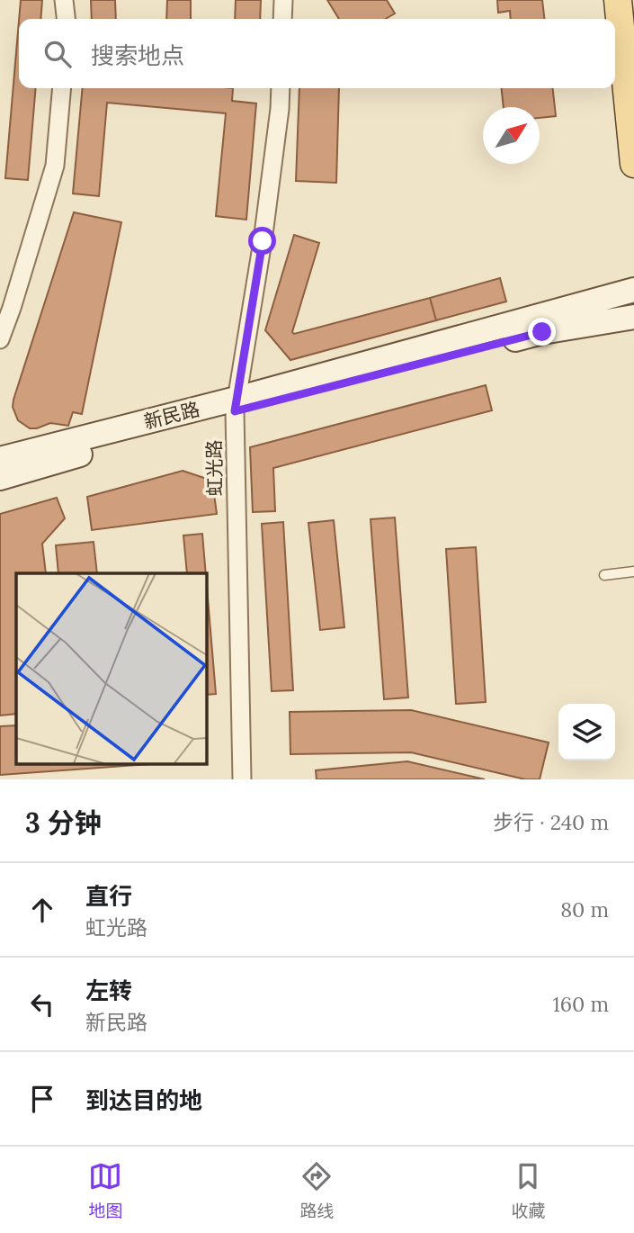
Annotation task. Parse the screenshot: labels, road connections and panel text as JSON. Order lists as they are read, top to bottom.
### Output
{
  "streets": {
    "street": ["新民路", "虹光路"]
  },
  "crossings": [
    ["新民路", "虹光路"]
  ],
  "north": "top right",
  "page": {
    "search": "搜索地点",
    "heading": ["3 分钟", "步行 · 240 m"],
    "list": [
      ["直行", "虹光路", "80 m"],
      ["左转", "新民路", "160 m"],
      "到达目的地"
    ],
    "nav": ["地图", "路线", "收藏"]
  }
}
